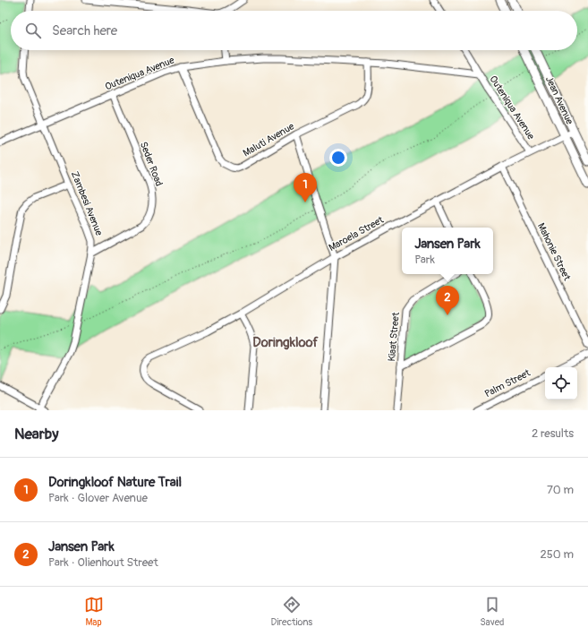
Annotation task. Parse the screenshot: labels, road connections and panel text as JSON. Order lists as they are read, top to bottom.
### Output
{
  "streets": {
    "main road": ["Jean Avenue"],
    "street": [
      "Outeniqua Avenue",
      "Maluti Avenue",
      "Seder Road",
      "Zambesi Avenue",
      "Maroela Street",
      "Mahonie Street",
      "Kiaat Street",
      "Palm Street"
    ]
  },
  "crossings": [
    ["Outeniqua Avenue", "Maluti Avenue"],
    ["Outeniqua Avenue", "Seder Road"],
    ["Outeniqua Avenue", "Zambesi Avenue"],
    ["Outeniqua Avenue", "Maroela Street"],
    ["Jean Avenue", "Maroela Street"],
    ["Seder Road", "Zambesi Avenue"],
    ["Maroela Street", "Mahonie Street"]
  ],
  "districts": ["Doringkloof"],
  "page": {
    "search": "Search here",
    "pins": ["1", "2"],
    "popup": ["Jansen Park", "Park"],
    "heading": ["Nearby", "2 results"],
    "list": [
      {
        "mark": "1",
        "name": "Doringkloof Nature Trail",
        "note": "Park · Glover Avenue",
        "value": "70 m"
      },
      {
        "mark": "2",
        "name": "Jansen Park",
        "note": "Park · Olienhout Street",
        "value": "250 m"
      }
    ],
    "nav": ["Map", "Directions", "Saved"]
  }
}
